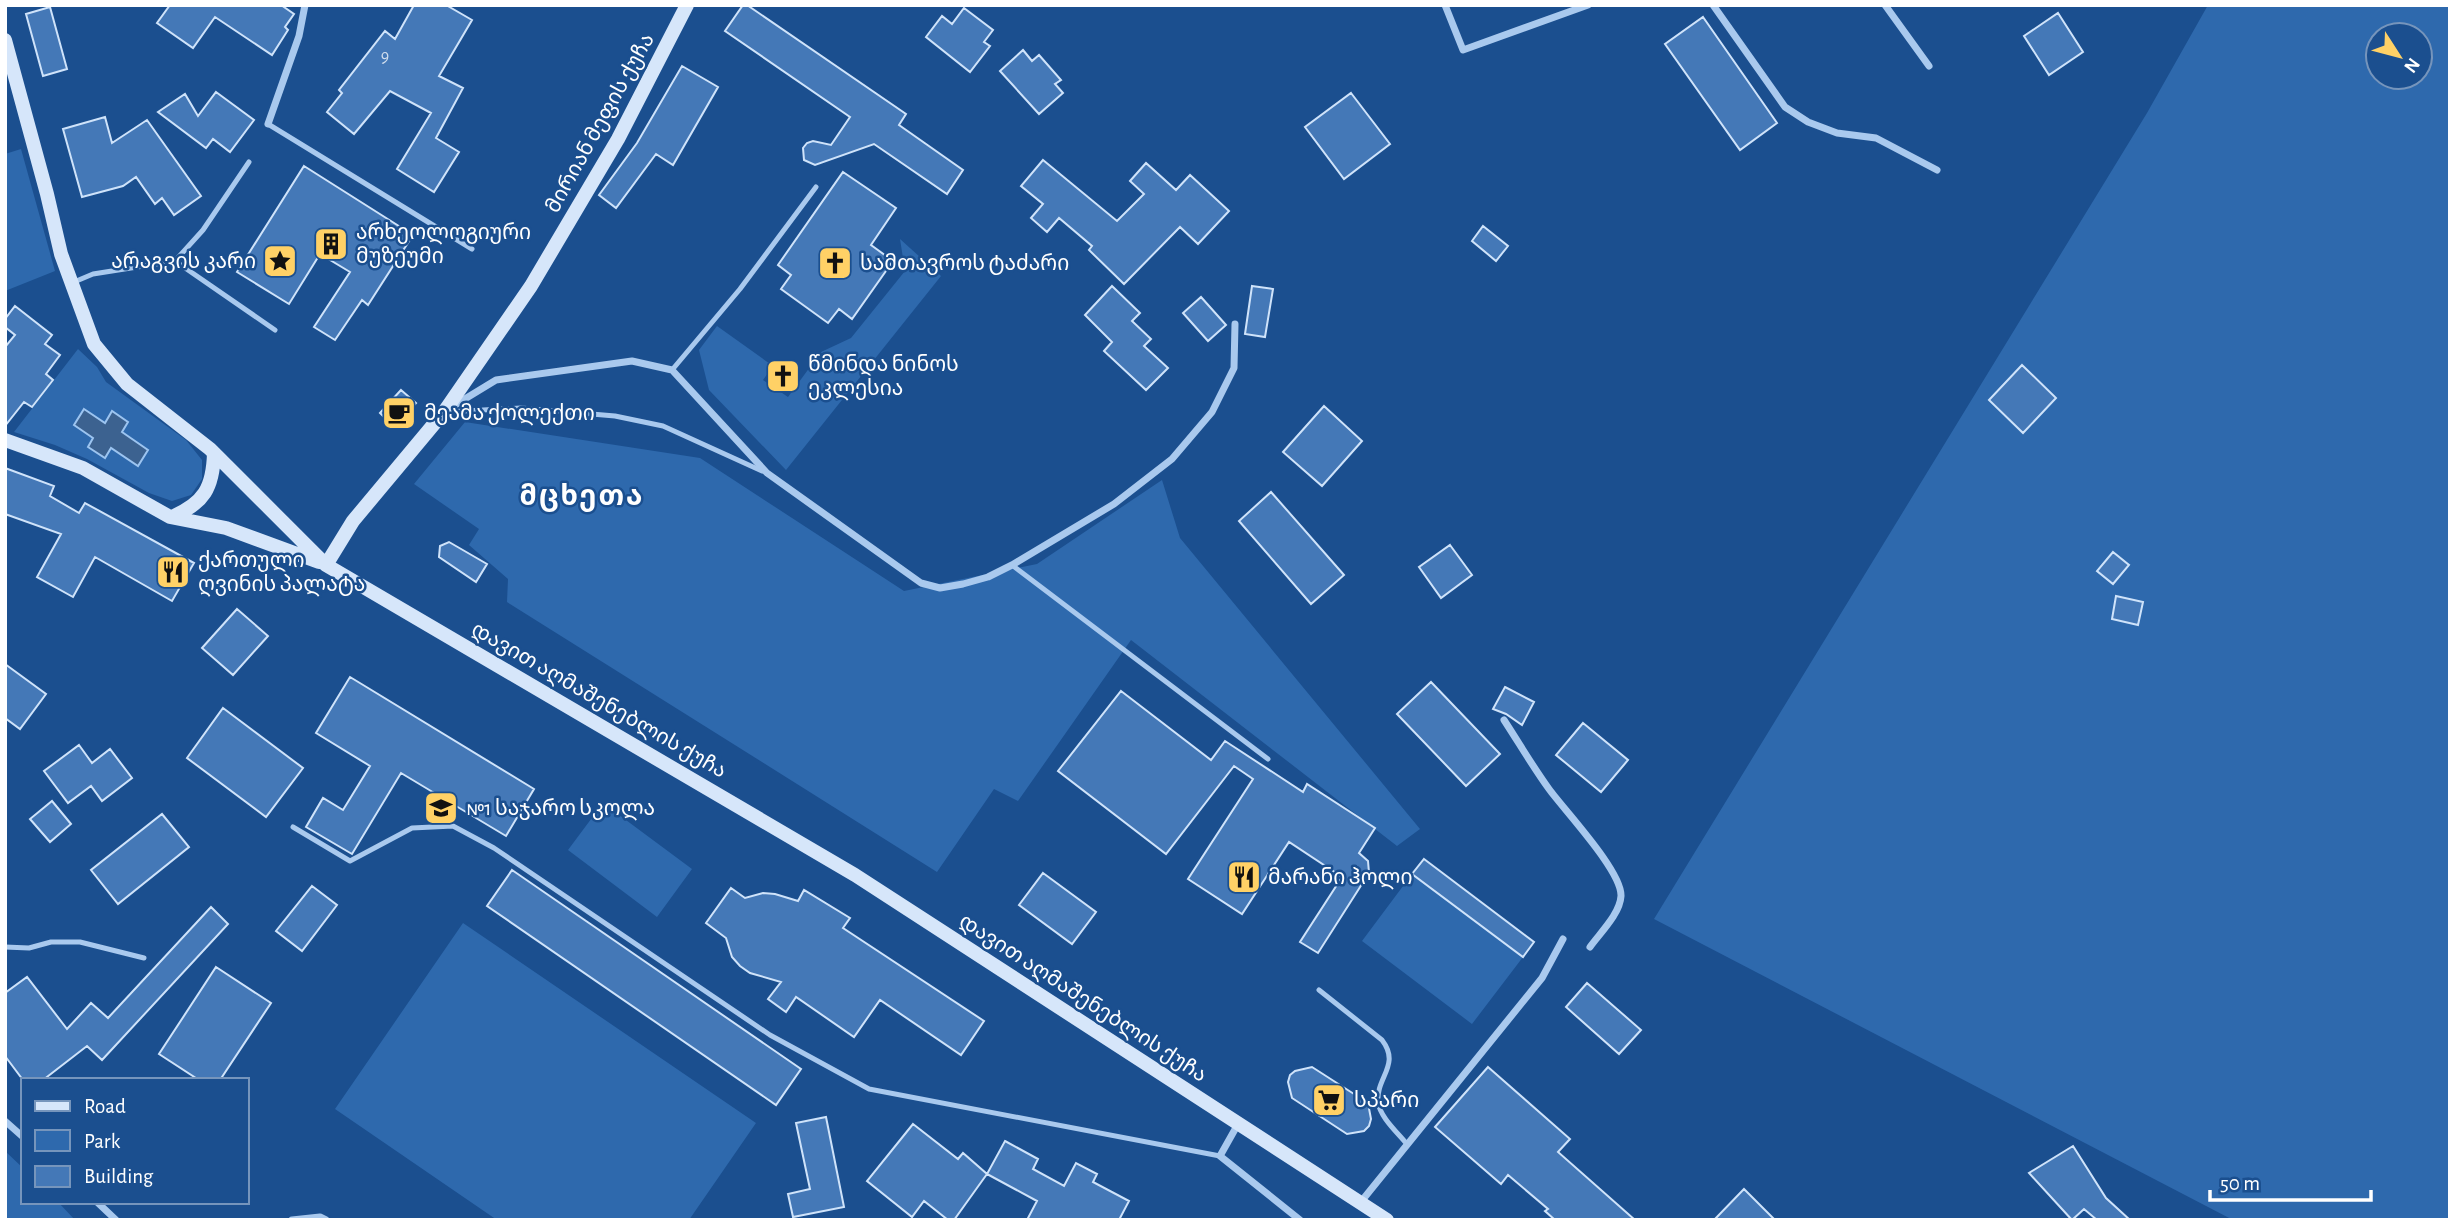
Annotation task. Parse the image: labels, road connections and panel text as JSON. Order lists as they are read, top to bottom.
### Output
{
  "streets": {
    "main road": ["მირიან მეფის ქუჩა", "დავით აღმაშენებლის ქუჩა"]
  },
  "crossings": [
    ["მირიან მეფის ქუჩა", "დავით აღმაშენებლის ქუჩა"]
  ],
  "districts": ["მცხეთა"],
  "places": {
    "building": ["არხეოლოგიური მუზეუმი"],
    "place": ["არაგვის კარი"],
    "church": ["სამთავროს ტაძარი", "წმინდა ნინოს ეკლესია"],
    "cafe": ["მეამა ქოლექთი"],
    "restaurant": ["ქართული ღვინის პალატა", "მარანი ჰოლი"],
    "school or university": ["№1 საჯარო სკოლა"],
    "supermarket": ["სპარი"]
  },
  "house_numbers": ["9"],
  "legend": ["Road", "Park", "Building"],
  "scale_bar": "50 m",
  "north": "bottom right"
}
